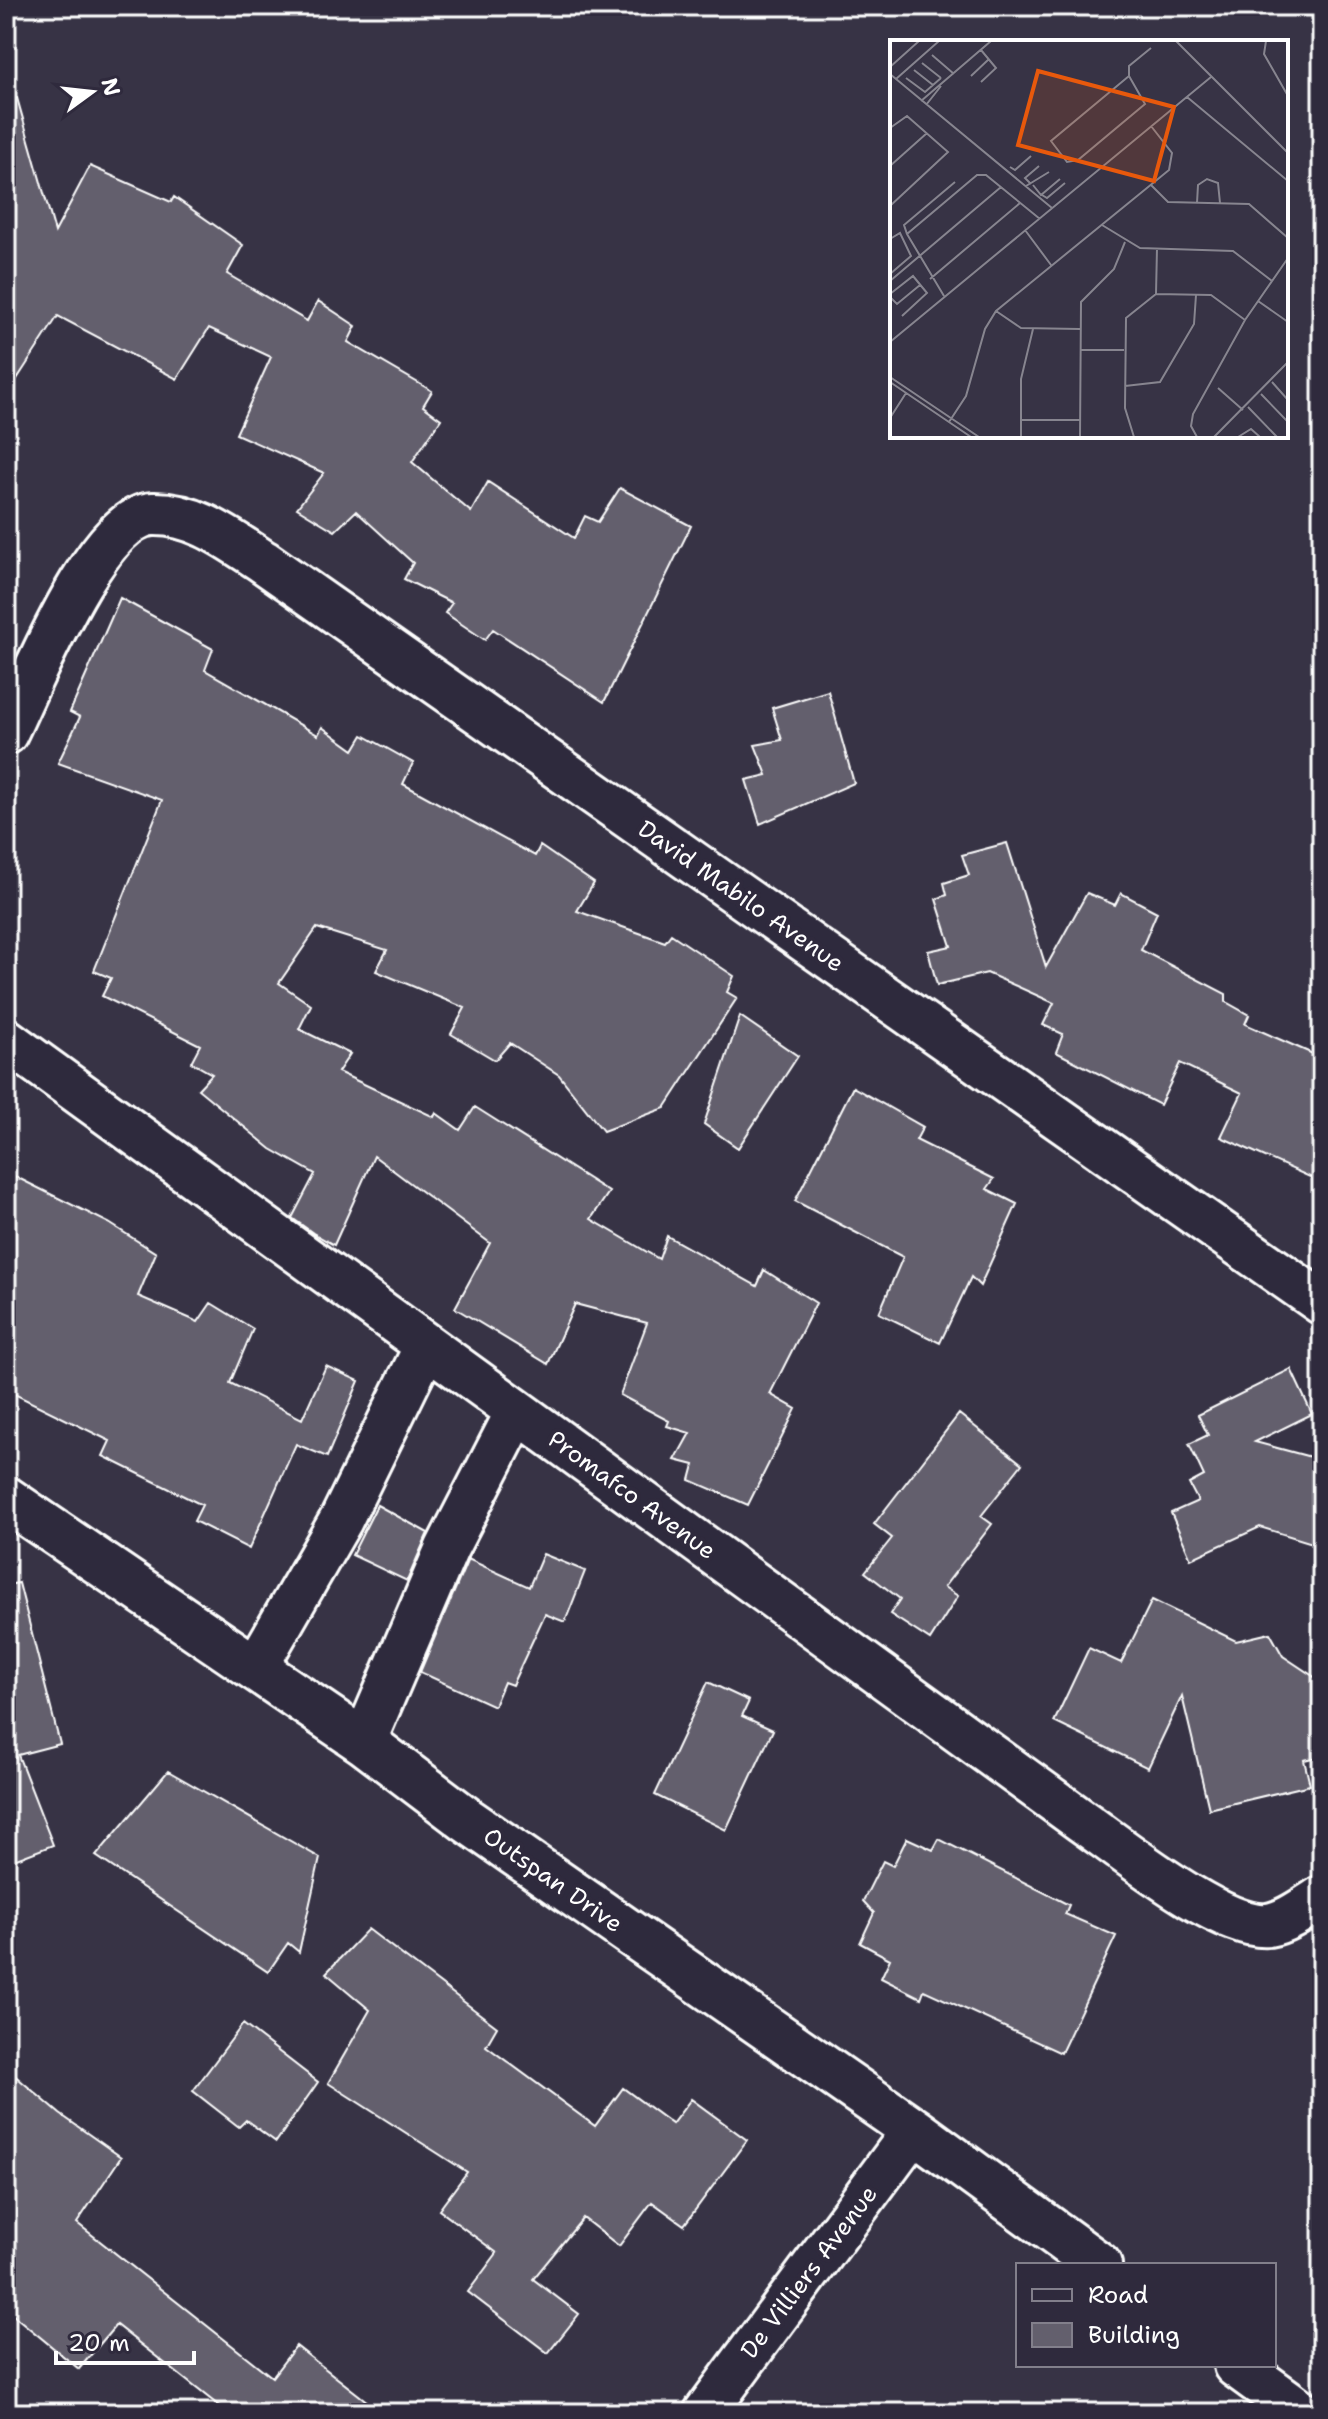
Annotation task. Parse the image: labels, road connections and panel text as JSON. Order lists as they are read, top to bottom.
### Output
{
  "streets": {
    "street": [
      "David Mabilo Avenue",
      "Promafco Avenue",
      "Outspan Drive",
      "De Villiers Avenue"
    ]
  },
  "crossings": [
    ["Outspan Drive", "De Villiers Avenue"]
  ],
  "legend": ["Road", "Building"],
  "scale_bar": "20 m",
  "north": "right"
}
